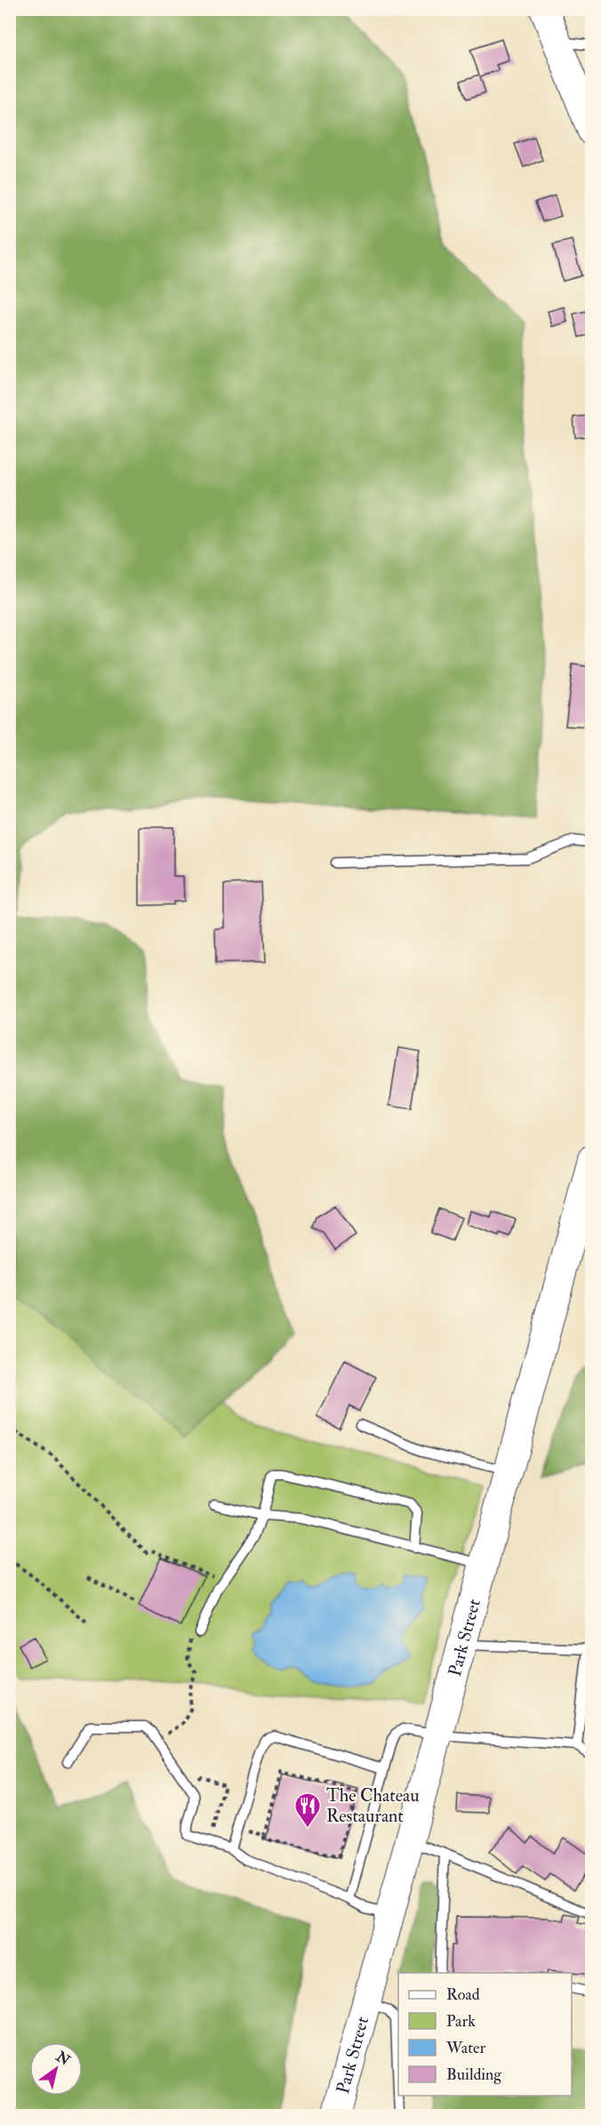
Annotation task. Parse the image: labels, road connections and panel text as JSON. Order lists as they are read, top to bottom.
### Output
{
  "streets": {
    "main road": ["Park Street"]
  },
  "places": {
    "restaurant": ["The Chateau Restaurant"]
  },
  "legend": [
    "Road",
    "Park",
    "Water",
    "Building"
  ],
  "north": "top right"
}
